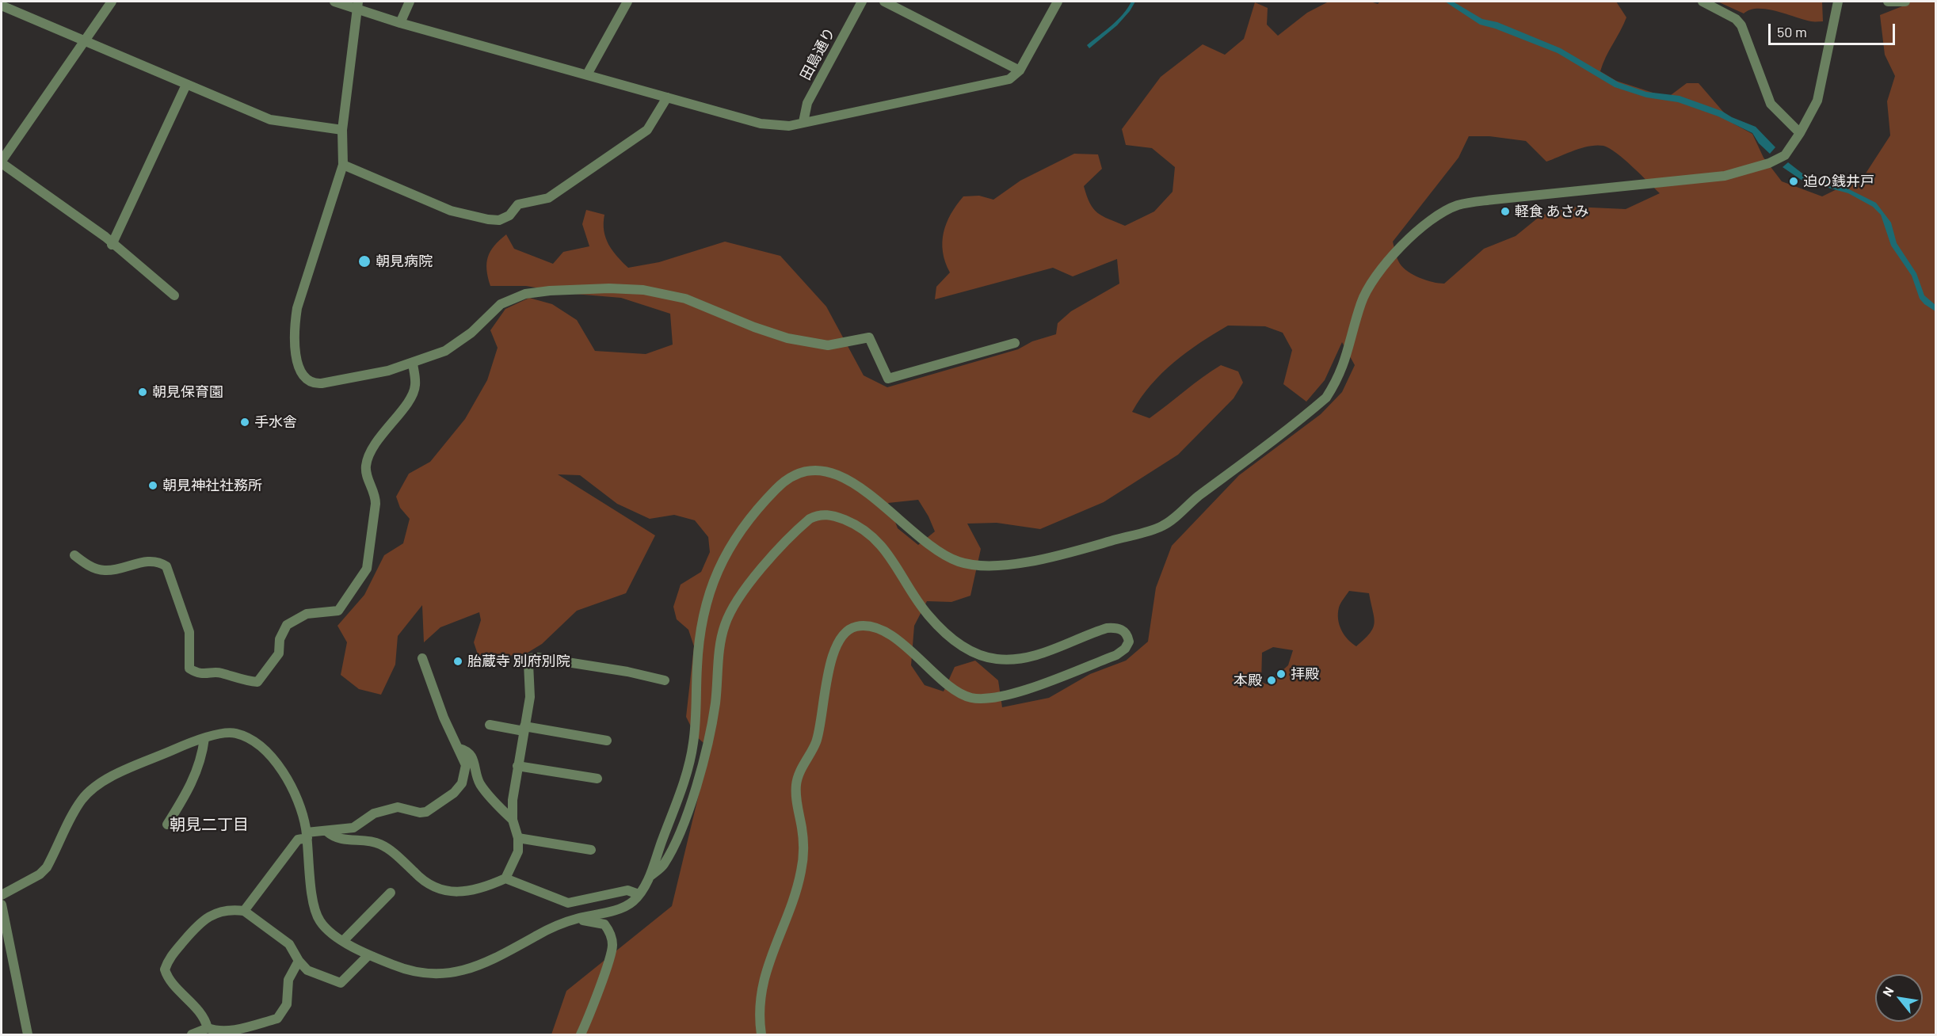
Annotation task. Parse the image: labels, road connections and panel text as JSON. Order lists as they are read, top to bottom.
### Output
{
  "streets": {
    "street": ["田島通り"]
  },
  "districts": ["朝見二丁目"],
  "places": [
    "迫の銭井戸",
    "軽食 あさみ",
    "朝見病院",
    "朝見保育園",
    "手水舎",
    "朝見神社社務所",
    "胎蔵寺 別府別院",
    "拝殿",
    "本殿"
  ],
  "scale_bar": "50 m",
  "north": "top left"
}
